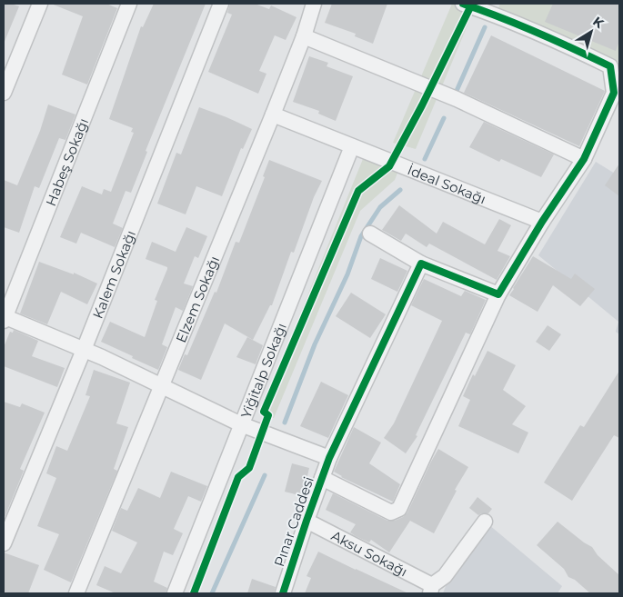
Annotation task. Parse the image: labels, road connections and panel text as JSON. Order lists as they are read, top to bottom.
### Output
{
  "streets": {
    "street": [
      "Habeş Sokağı",
      "İdeal Sokağı",
      "Kalem Sokağı",
      "Elzem Sokağı",
      "Yiğitalp Sokağı",
      "Pınar Caddesi",
      "Aksu Sokağı"
    ]
  },
  "crossings": [
    ["İdeal Sokağı", "Elzem Sokağı"],
    ["İdeal Sokağı", "Yiğitalp Sokağı"],
    ["Pınar Caddesi", "Aksu Sokağı"]
  ],
  "north": "top right"
}
